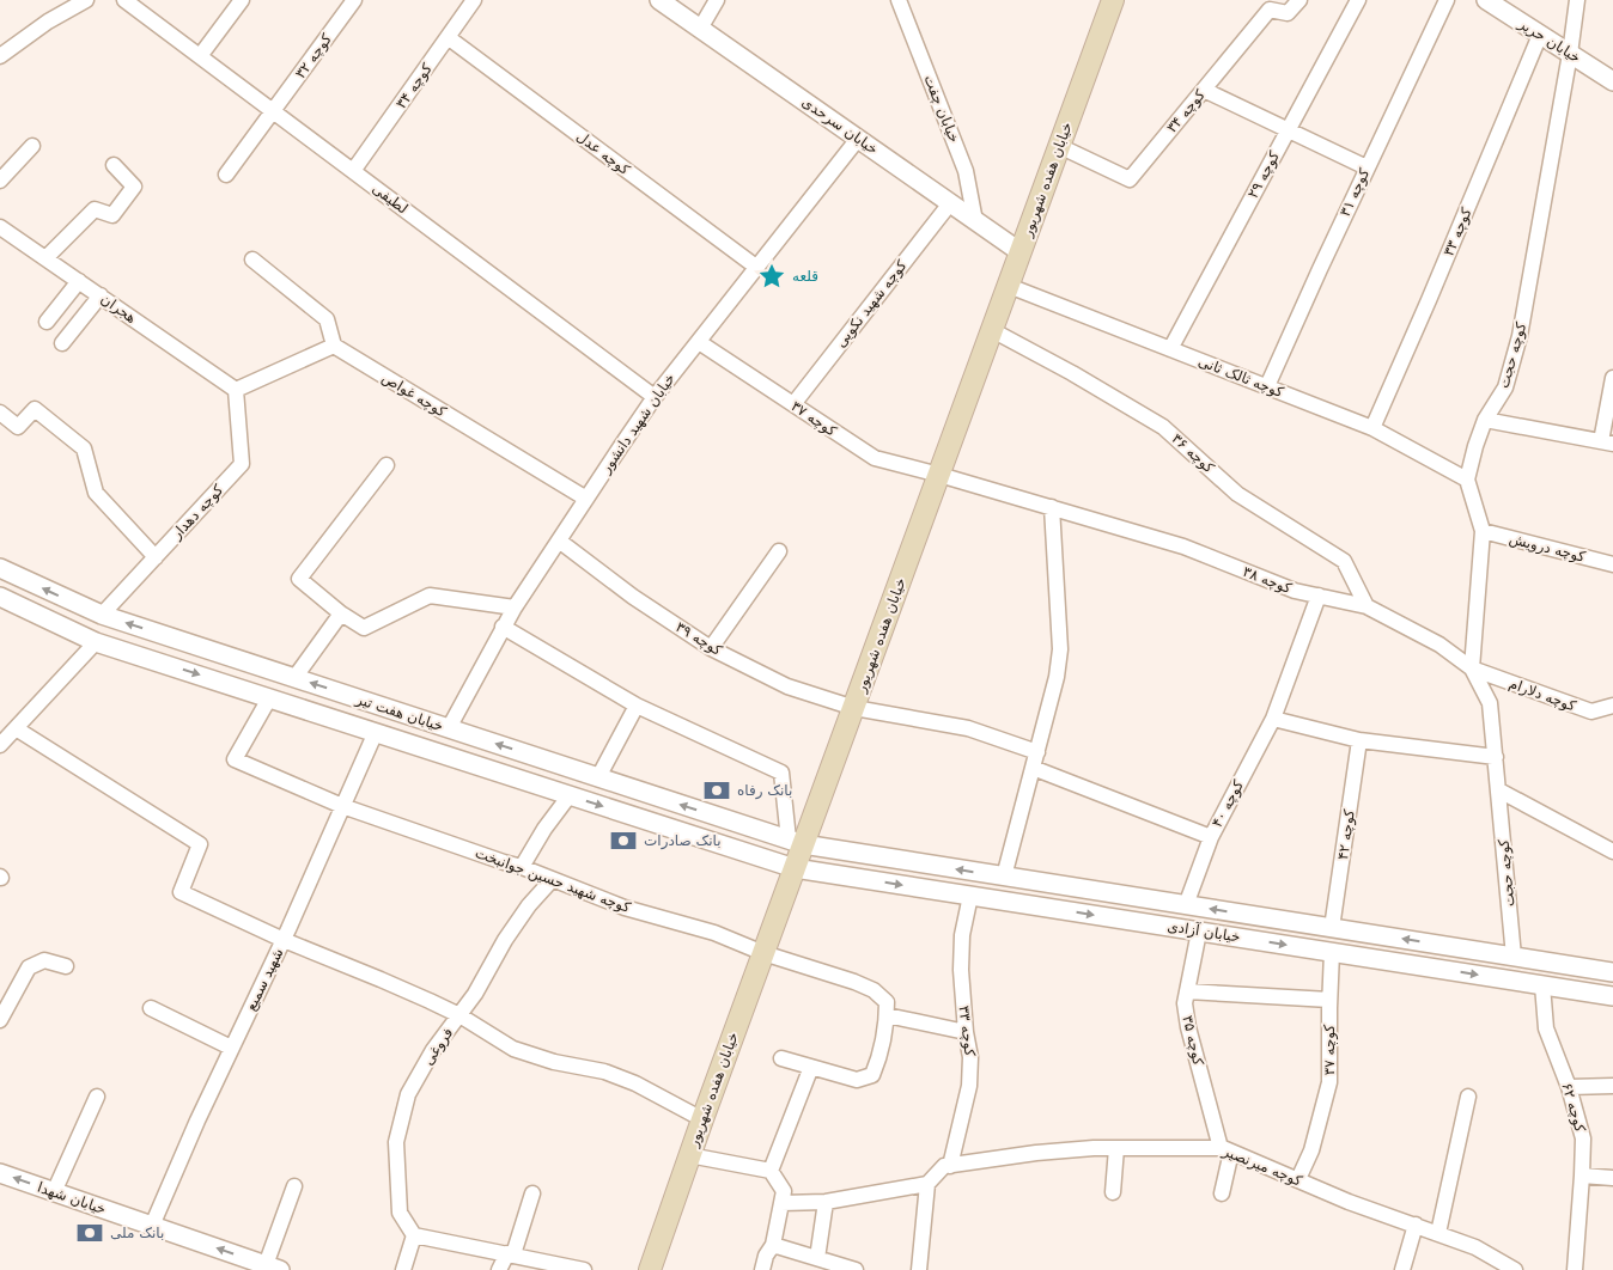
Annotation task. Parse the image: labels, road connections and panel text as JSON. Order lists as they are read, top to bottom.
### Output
{
  "streets": {
    "main road": ["خیابان هفده شهریور"],
    "street": [
      "خیابان حریر",
      "کوچه ۳۲",
      "کوچه ۳۴",
      "خیابان چفت",
      "خیابان سرحدی",
      "کوچه عدل",
      "کوچه ۲۹",
      "کوچه ۳۱",
      "لطیفی",
      "کوچه ۳۳",
      "کوچه شهید نکویی",
      "هجران",
      "کوچه حجت",
      "کوچه ثالک ثانی",
      "کوچه غواص",
      "کوچه ۳۷",
      "خیابان شهید دانشور",
      "کوچه ۳۶",
      "کوچه دهدار",
      "کوچه درویش",
      "کوچه ۳۸",
      "کوچه ۳۹",
      "کوچه دلارام",
      "خیابان هفت تیر",
      "کوچه ۴۰",
      "کوچه ۴۲",
      "کوچه شهید حسین جوانبخت",
      "خیابان آزادی",
      "شهید سمیع",
      "کوچه ۳۵",
      "فروغی",
      "کوچه ۶۲",
      "کوچه میرنصیر",
      "خیابان شهدا"
    ]
  },
  "crossings": [
    ["خیابان حریر", "کوچه ۳۳"],
    ["خیابان حریر", "کوچه حجت"],
    ["کوچه ۳۲", "لطیفی"],
    ["کوچه ۳۴", "کوچه عدل"],
    ["کوچه ۳۴", "خیابان هفده شهریور"],
    ["کوچه ۳۴", "لطیفی"],
    ["خیابان چفت", "خیابان سرحدی"],
    ["خیابان سرحدی", "خیابان هفده شهریور"],
    ["خیابان سرحدی", "کوچه شهید نکویی"],
    ["خیابان سرحدی", "خیابان شهید دانشور"],
    ["کوچه عدل", "خیابان شهید دانشور"],
    ["کوچه ۲۹", "کوچه ثالک ثانی"],
    ["خیابان هفده شهریور", "کوچه ثالک ثانی"],
    ["خیابان هفده شهریور", "کوچه ۳۷"],
    ["خیابان هفده شهریور", "کوچه ۳۶"],
    ["خیابان هفده شهریور", "کوچه ۳۸"],
    ["خیابان هفده شهریور", "کوچه ۳۹"],
    ["خیابان هفده شهریور", "خیابان هفت تیر"],
    ["خیابان هفده شهریور", "کوچه شهید حسین جوانبخت"],
    ["خیابان هفده شهریور", "خیابان آزادی"],
    ["کوچه ۳۱", "کوچه ثالک ثانی"],
    ["لطیفی", "خیابان شهید دانشور"],
    ["کوچه ۳۳", "کوچه ثالک ثانی"],
    ["کوچه ۳۳", "خیابان آزادی"],
    ["کوچه ۳۳", "کوچه میرنصیر"],
    ["کوچه شهید نکویی", "کوچه ۳۷"],
    ["هجران", "کوچه دهدار"],
    ["کوچه حجت", "کوچه ثالک ثانی"],
    ["کوچه حجت", "کوچه ۳۸"],
    ["کوچه حجت", "کوچه دلارام"],
    ["کوچه حجت", "خیابان آزادی"],
    ["کوچه غواص", "خیابان شهید دانشور"],
    ["کوچه ۳۷", "خیابان شهید دانشور"],
    ["کوچه ۳۷", "کوچه ۳۸"],
    ["کوچه ۳۷", "خیابان آزادی"],
    ["کوچه ۳۷", "کوچه میرنصیر"],
    ["خیابان شهید دانشور", "کوچه ۳۹"],
    ["خیابان شهید دانشور", "خیابان هفت تیر"],
    ["کوچه ۳۶", "کوچه ۳۸"],
    ["کوچه دهدار", "خیابان هفت تیر"],
    ["کوچه ۳۸", "کوچه دلارام"],
    ["کوچه ۳۸", "کوچه ۴۰"],
    ["خیابان هفت تیر", "کوچه شهید حسین جوانبخت"],
    ["خیابان هفت تیر", "خیابان آزادی"],
    ["خیابان هفت تیر", "شهید سمیع"],
    ["کوچه ۴۲", "خیابان آزادی"],
    ["کوچه شهید حسین جوانبخت", "شهید سمیع"],
    ["کوچه شهید حسین جوانبخت", "فروغی"],
    ["خیابان آزادی", "کوچه ۳۵"],
    ["خیابان آزادی", "کوچه ۶۲"],
    ["شهید سمیع", "خیابان شهدا"],
    ["کوچه ۳۵", "کوچه میرنصیر"]
  ],
  "one_way": ["خیابان شهدا"],
  "places": {
    "place": ["قلعه"],
    "bank": ["بانک رفاه", "بانک صادرات", "بانک ملی"]
  }
}
